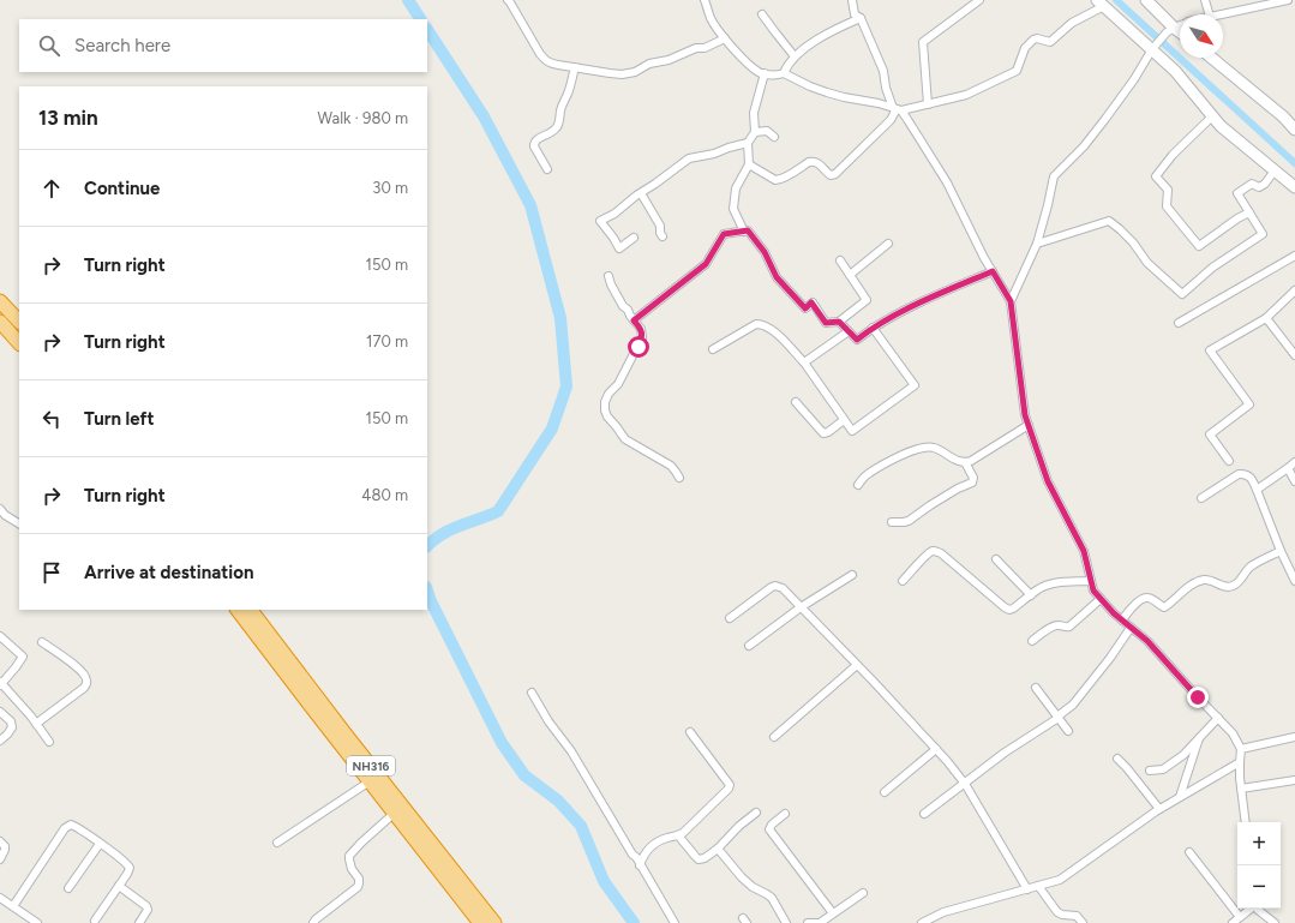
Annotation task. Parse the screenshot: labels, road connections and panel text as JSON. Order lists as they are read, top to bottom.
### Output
{
  "streets": {
    "highway": ["NH316"]
  },
  "north": "bottom right",
  "page": {
    "search": "Search here",
    "heading": ["13 min", "Walk · 980 m"],
    "list": [
      ["Continue", "30 m"],
      ["Turn right", "150 m"],
      ["Turn right", "170 m"],
      ["Turn left", "150 m"],
      ["Turn right", "480 m"],
      "Arrive at destination"
    ],
    "map_buttons": ["+", "−"]
  }
}
